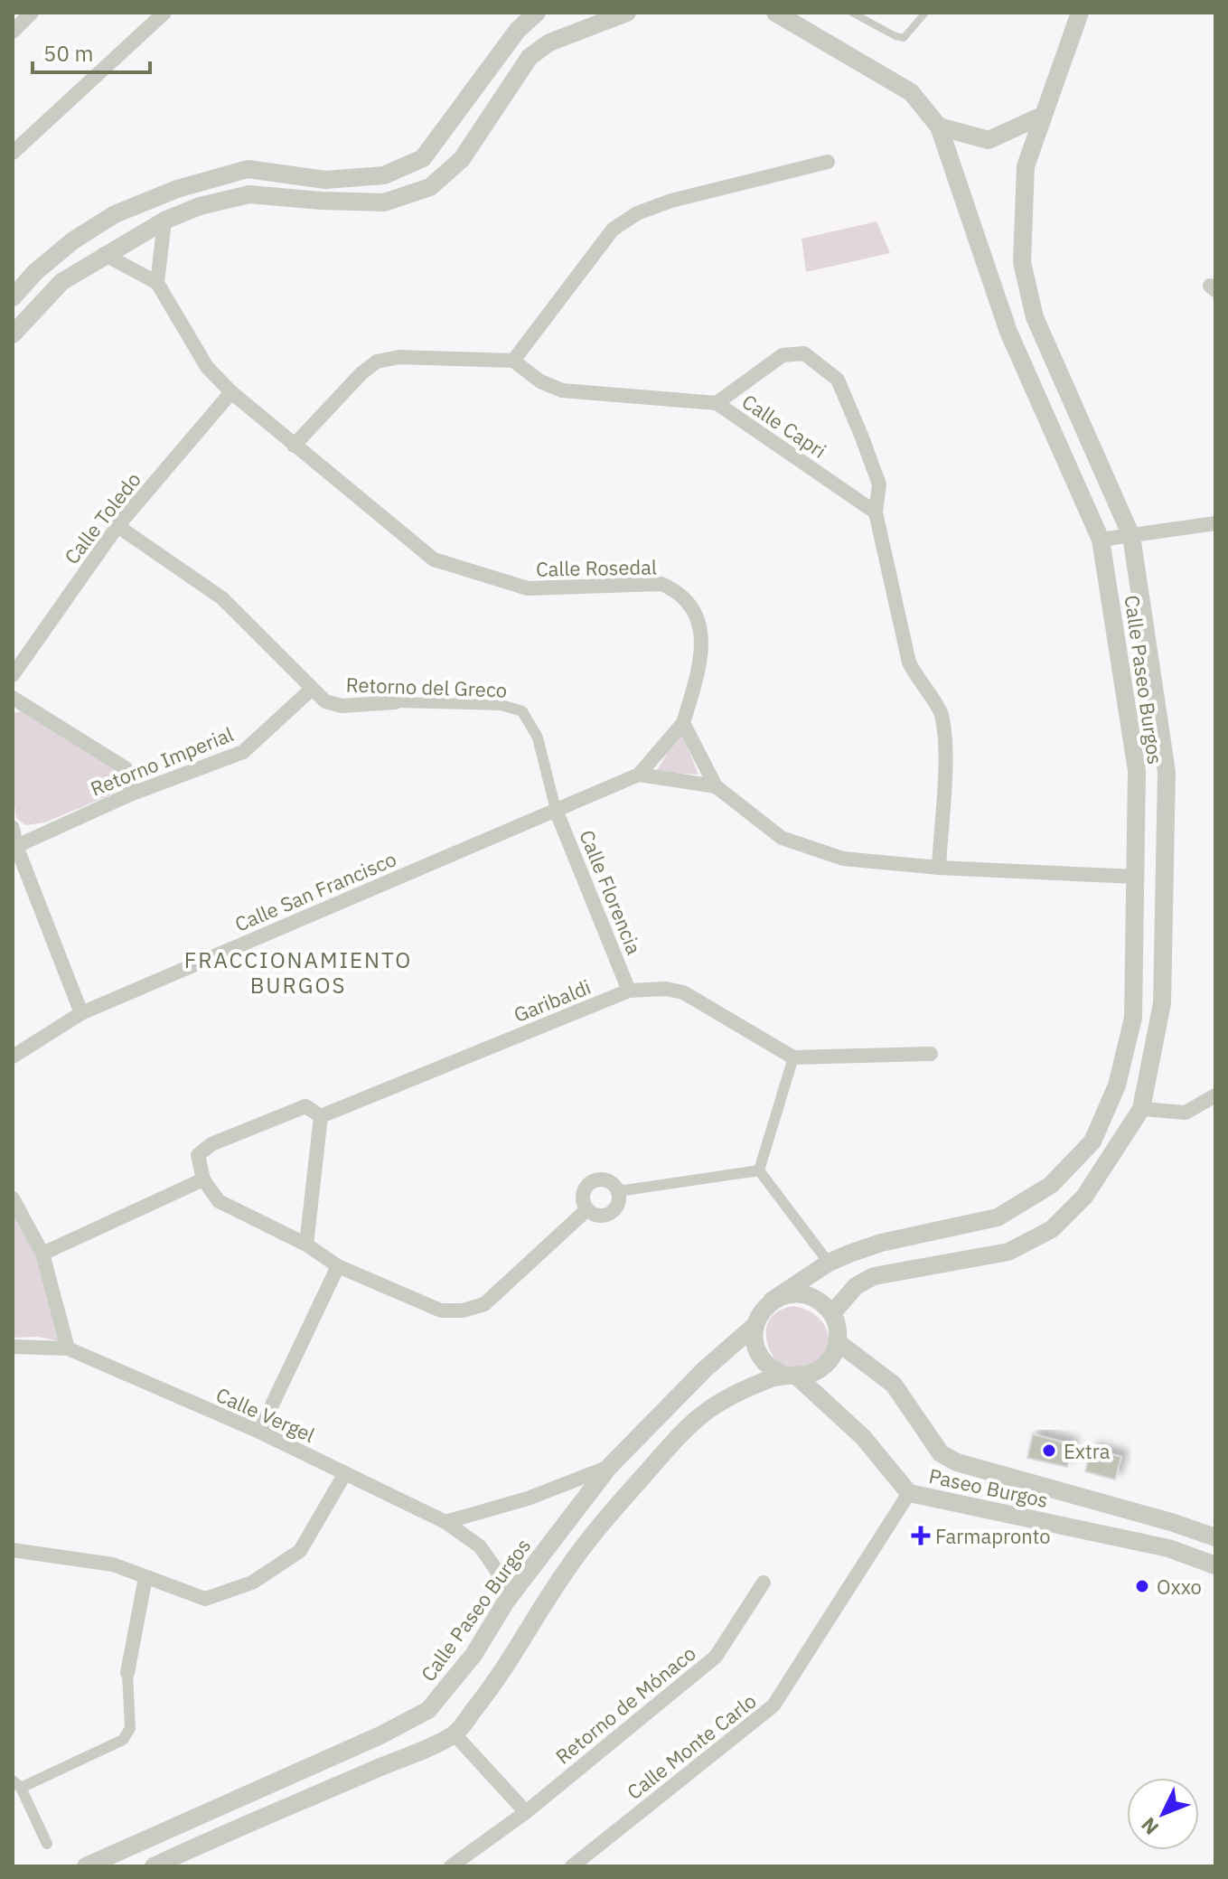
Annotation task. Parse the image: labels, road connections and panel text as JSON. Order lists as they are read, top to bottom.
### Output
{
  "streets": {
    "street": [
      "Calle Capri",
      "Calle Toledo",
      "Calle Rosedal",
      "Calle Paseo Burgos",
      "Retorno del Greco",
      "Retorno Imperial",
      "Calle San Francisco",
      "Calle Florencia",
      "Garibaldi",
      "Calle Vergel",
      "Paseo Burgos",
      "Retorno de Mónaco",
      "Calle Monte Carlo"
    ]
  },
  "crossings": [
    ["Calle Toledo", "Calle Rosedal"],
    ["Calle Toledo", "Retorno del Greco"],
    ["Calle Rosedal", "Calle San Francisco"],
    ["Calle Paseo Burgos", "Calle Vergel"],
    ["Calle Paseo Burgos", "Paseo Burgos"],
    ["Retorno del Greco", "Retorno Imperial"],
    ["Retorno del Greco", "Calle San Francisco"],
    ["Retorno del Greco", "Calle Florencia"],
    ["Calle San Francisco", "Calle Florencia"],
    ["Calle Florencia", "Garibaldi"],
    ["Paseo Burgos", "Calle Monte Carlo"]
  ],
  "districts": ["FRACCIONAMIENTO BURGOS"],
  "places": {
    "other": ["Extra", "Oxxo"],
    "health": ["Farmapronto"]
  },
  "scale_bar": "50 m",
  "north": "bottom left"
}
